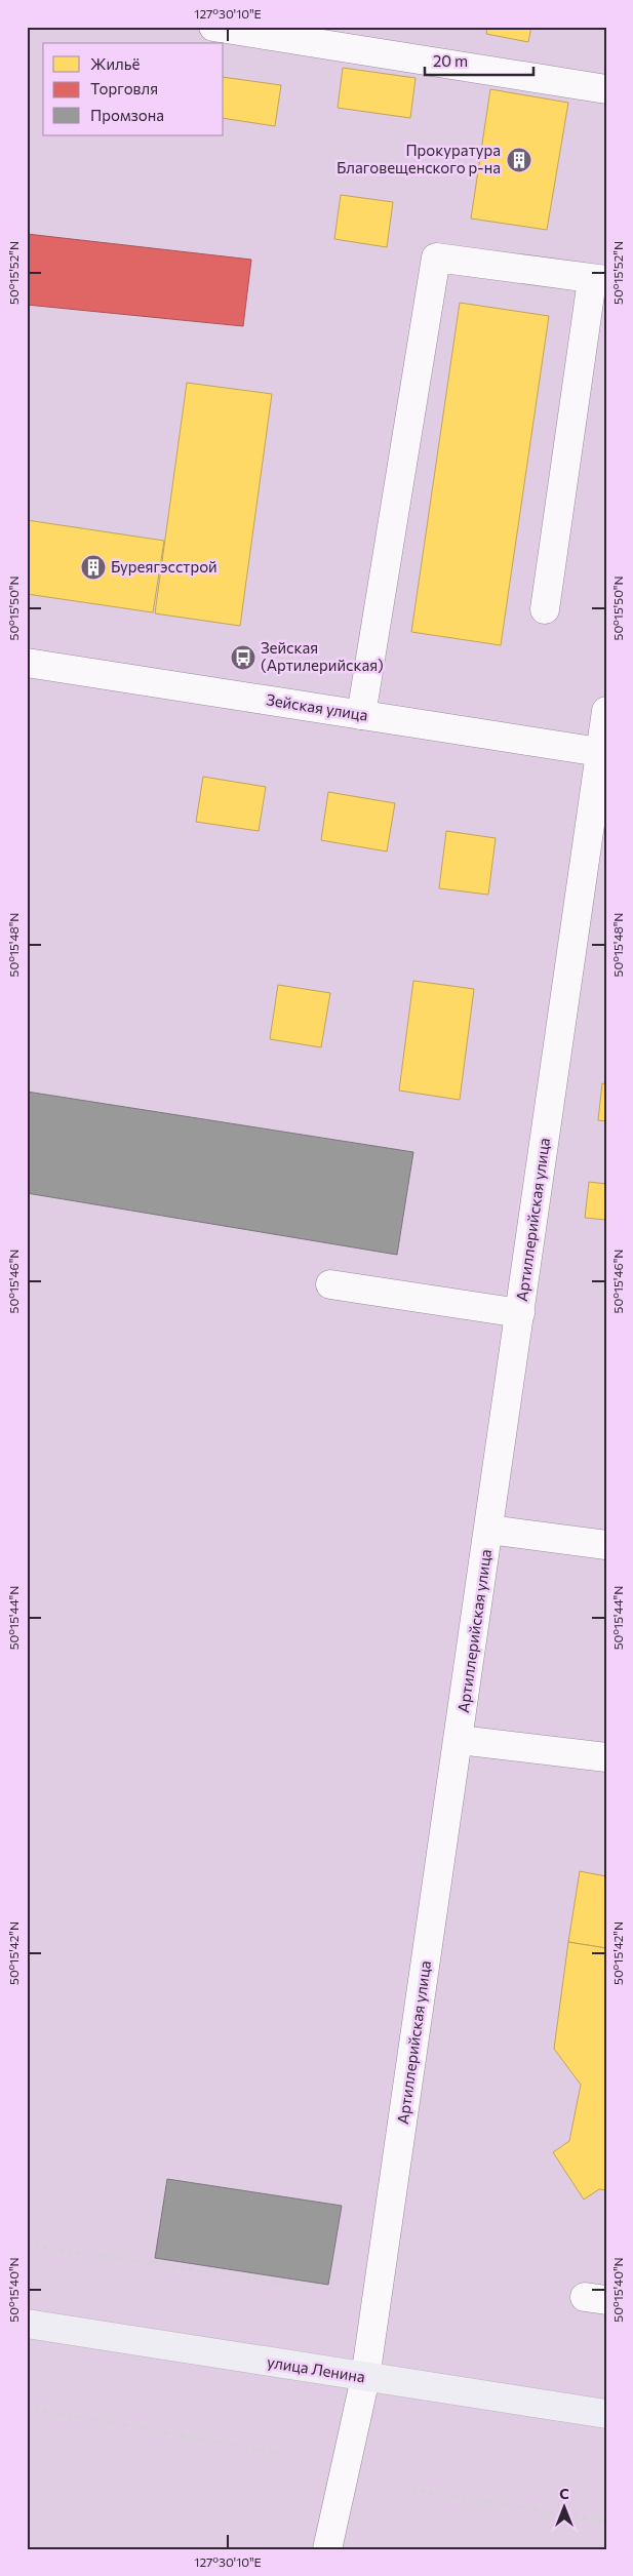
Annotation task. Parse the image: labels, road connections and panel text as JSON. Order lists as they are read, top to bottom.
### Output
{
  "streets": {
    "main road": ["улица Ленина"],
    "street": ["Зейская улица", "Артиллерийская улица"]
  },
  "crossings": [
    ["Зейская улица", "Артиллерийская улица"],
    ["Артиллерийская улица", "улица Ленина"]
  ],
  "places": {
    "building": ["Прокуратура Благовещенского р-на", "Буреягэсстрой"],
    "bus stop": ["Зейская (Артилерийская)"]
  },
  "legend": ["Жильё", "Торговля", "Промзона"],
  "scale_bar": "20 m",
  "north": "top",
  "coordinates": [
    "127°30'10\"E",
    "50°15'52\"N",
    "50°15'50\"N",
    "50°15'48\"N",
    "50°15'46\"N",
    "50°15'44\"N",
    "50°15'42\"N",
    "50°15'40\"N"
  ]
}
